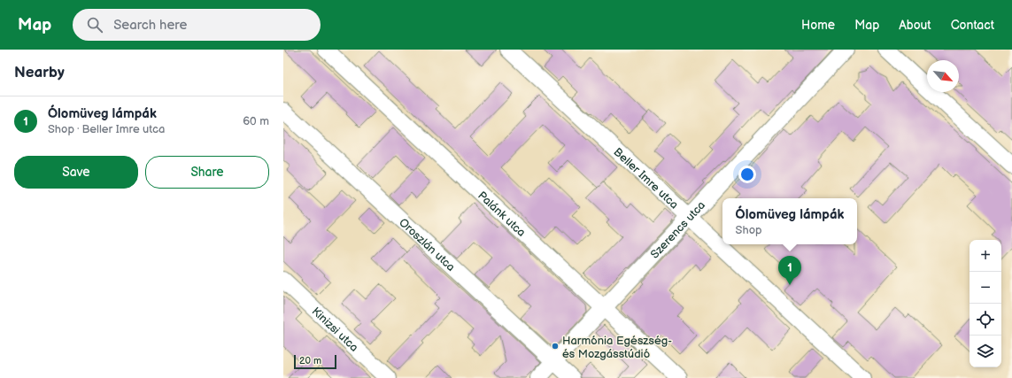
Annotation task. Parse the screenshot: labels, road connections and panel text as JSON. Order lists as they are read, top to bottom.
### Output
{
  "streets": {
    "street": [
      "Beller Imre utca",
      "Palánk utca",
      "Szerencs utca",
      "Oroszlán utca",
      "Kinizsi utca"
    ]
  },
  "crossings": [
    ["Beller Imre utca", "Szerencs utca"],
    ["Palánk utca", "Szerencs utca"],
    ["Szerencs utca", "Oroszlán utca"]
  ],
  "places": ["Harmónia Egészség- és Mozgásstúdió"],
  "scale_bar": "20 m",
  "north": "bottom right",
  "page": {
    "header": "Map",
    "search": "Search here",
    "nav": [
      "Home",
      "Map",
      "About",
      "Contact"
    ],
    "heading": "Nearby",
    "list": [
      {
        "mark": "1",
        "name": "Ólomüveg lámpák",
        "note": "Shop · Beller Imre utca",
        "value": "60 m"
      }
    ],
    "buttons": ["Save", "Share"],
    "popup": ["Ólomüveg lámpák", "Shop"],
    "map_buttons": ["+", "−"],
    "pins": "1",
    "scale": "20 m"
  }
}
